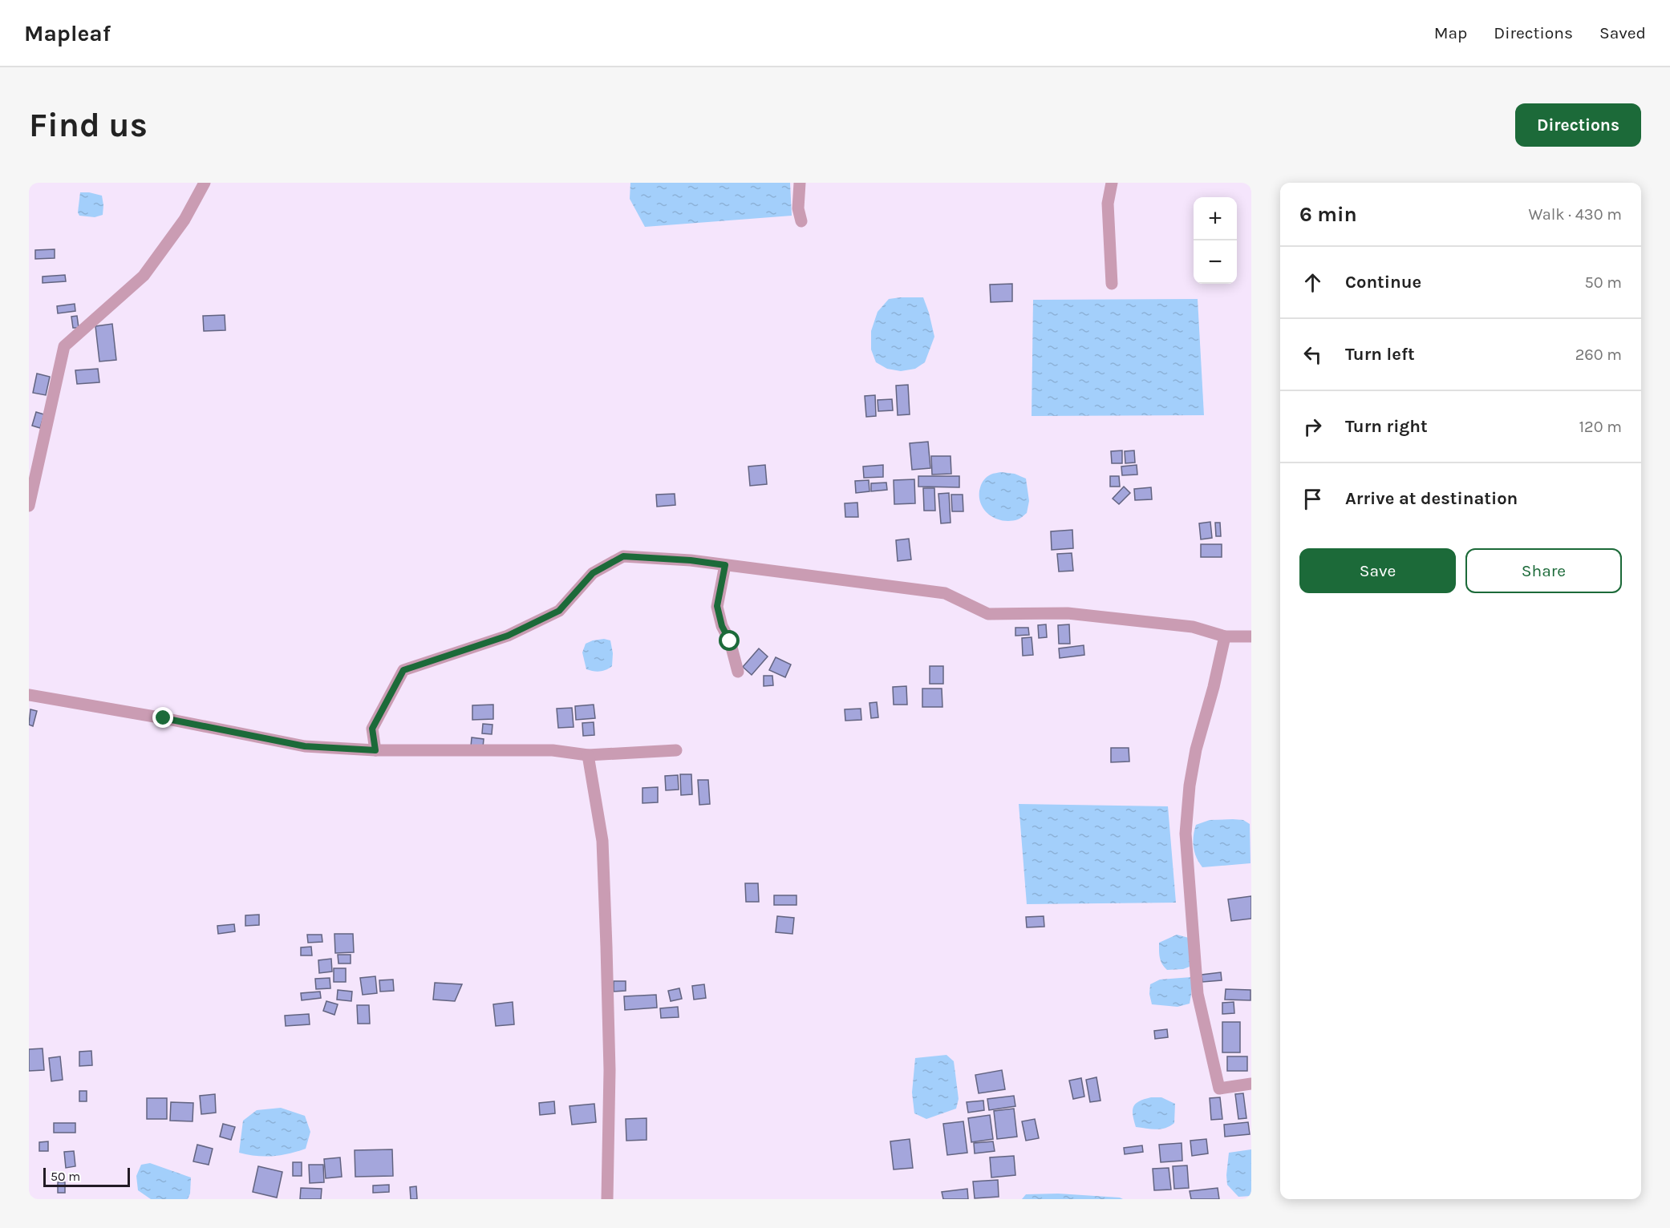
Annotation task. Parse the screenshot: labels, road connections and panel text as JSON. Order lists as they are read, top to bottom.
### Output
{
  "scale_bar": "50 m",
  "page": {
    "header": "Mapleaf",
    "nav": ["Map", "Directions", "Saved"],
    "buttons": [
      "Directions",
      ["Save", "Share"]
    ],
    "title": "Find us",
    "heading": ["6 min", "Walk · 430 m"],
    "map_buttons": ["+", "−"],
    "list": [
      ["Continue", "50 m"],
      ["Turn left", "260 m"],
      ["Turn right", "120 m"],
      "Arrive at destination"
    ],
    "scale": "50 m"
  }
}
